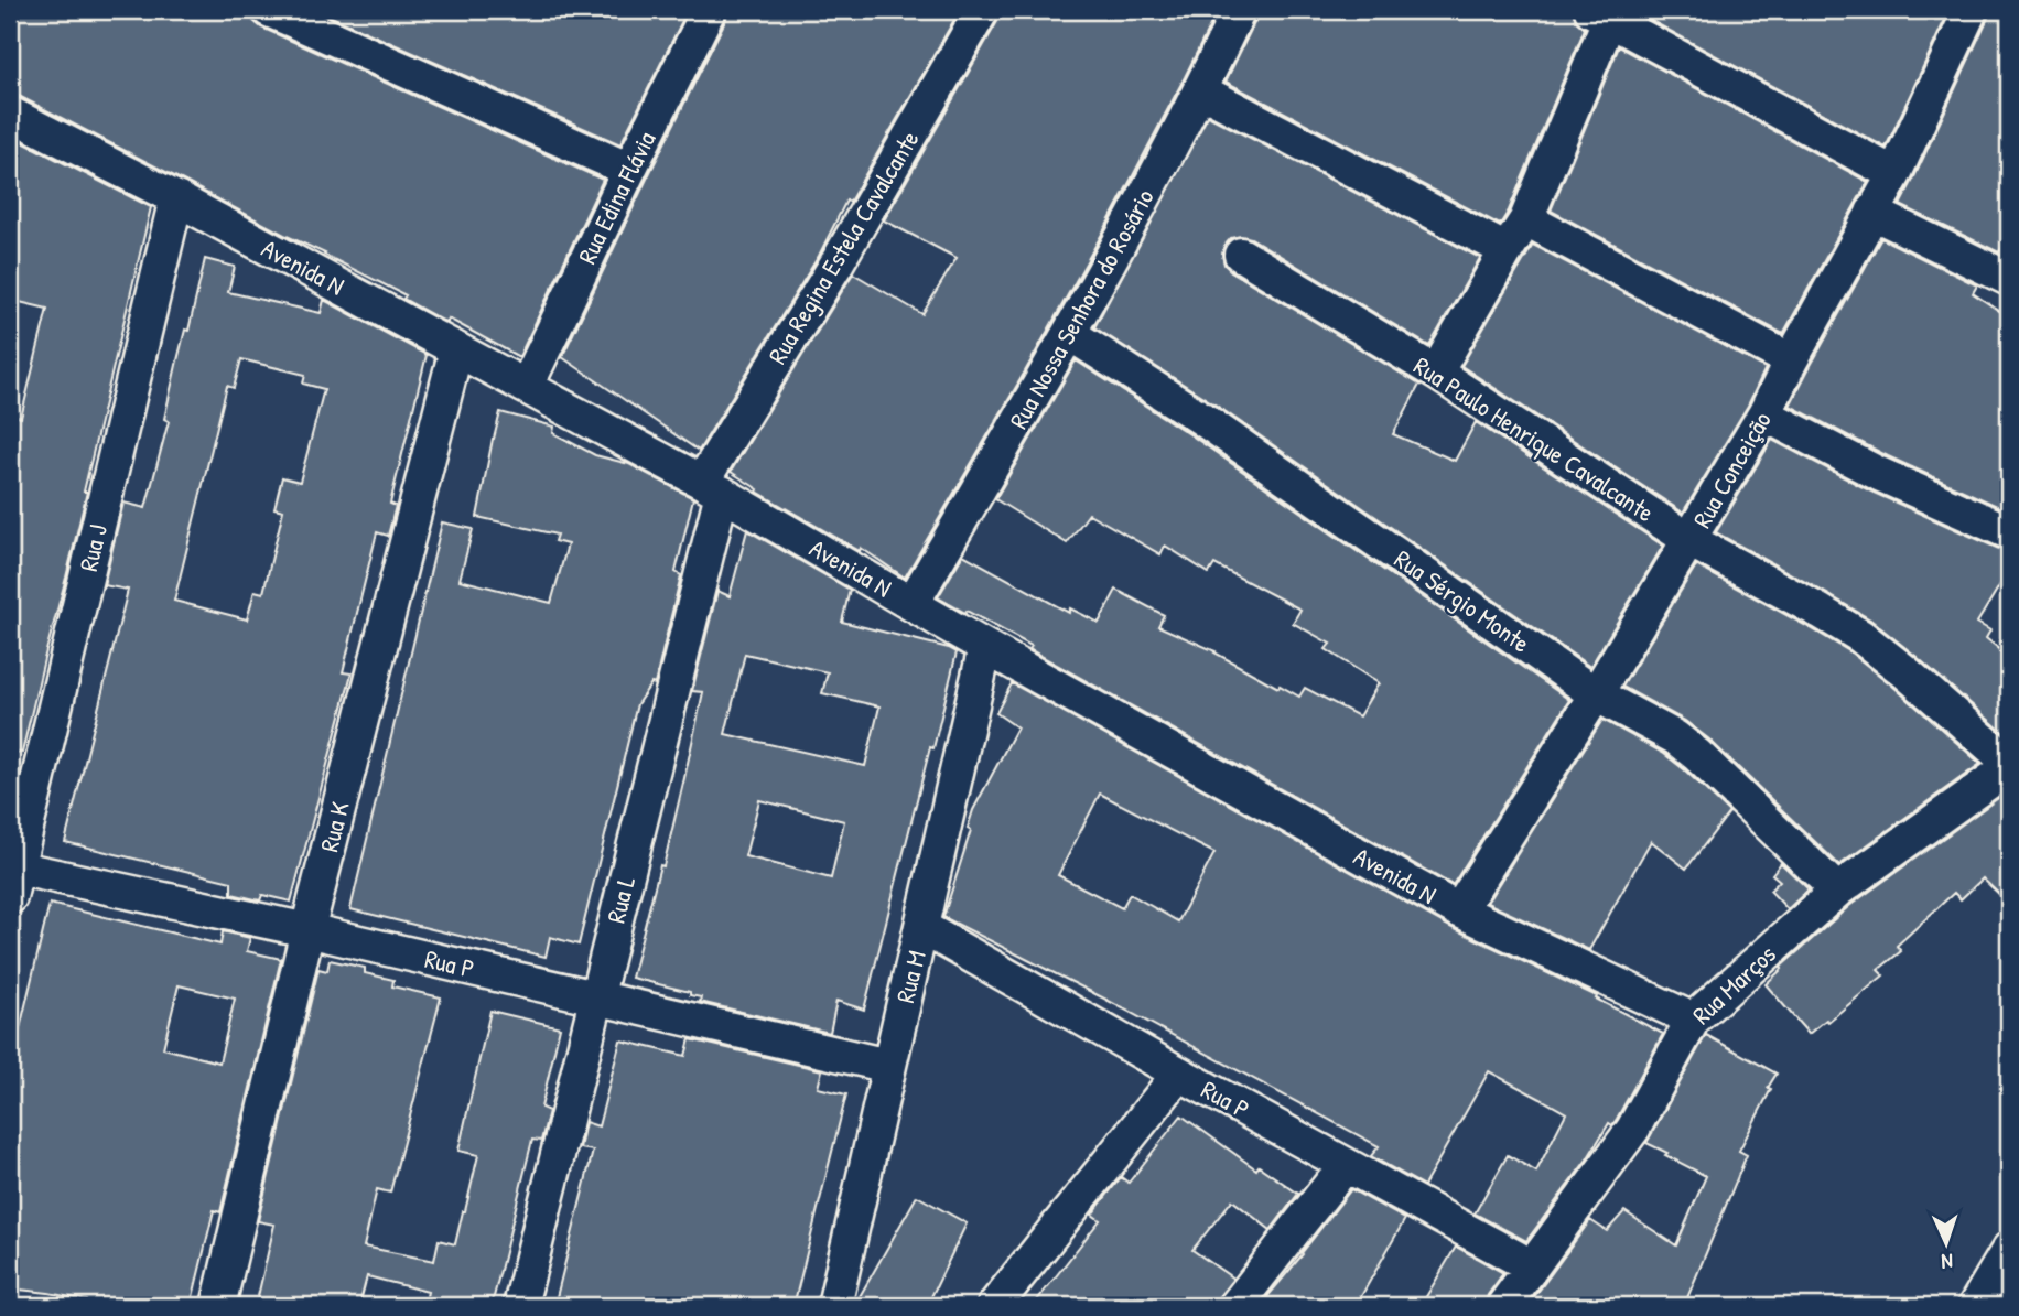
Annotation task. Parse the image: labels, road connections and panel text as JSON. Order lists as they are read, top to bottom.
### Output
{
  "streets": {
    "street": [
      "Rua Edina Flávia",
      "Rua Regina Estela Cavalcante",
      "Avenida N",
      "Rua Nossa Senhora do Rosário",
      "Rua Paulo Henrique Cavalcante",
      "Rua Conceição",
      "Rua J",
      "Rua Sérgio Monte",
      "Rua K",
      "Rua L",
      "Rua P",
      "Rua M",
      "Rua Marços"
    ]
  },
  "crossings": [
    ["Rua Edina Flávia", "Avenida N"],
    ["Rua Regina Estela Cavalcante", "Avenida N"],
    ["Rua Regina Estela Cavalcante", "Rua L"],
    ["Avenida N", "Rua Nossa Senhora do Rosário"],
    ["Avenida N", "Rua Conceição"],
    ["Avenida N", "Rua J"],
    ["Avenida N", "Rua K"],
    ["Avenida N", "Rua L"],
    ["Avenida N", "Rua M"],
    ["Avenida N", "Rua Marços"],
    ["Rua Nossa Senhora do Rosário", "Rua Sérgio Monte"],
    ["Rua Paulo Henrique Cavalcante", "Rua Conceição"],
    ["Rua Paulo Henrique Cavalcante", "Rua Marços"],
    ["Rua Conceição", "Rua Sérgio Monte"],
    ["Rua J", "Rua P"],
    ["Rua Sérgio Monte", "Rua Marços"],
    ["Rua K", "Rua P"],
    ["Rua L", "Rua P"],
    ["Rua P", "Rua M"],
    ["Rua P", "Rua Marços"]
  ],
  "north": "bottom"
}
